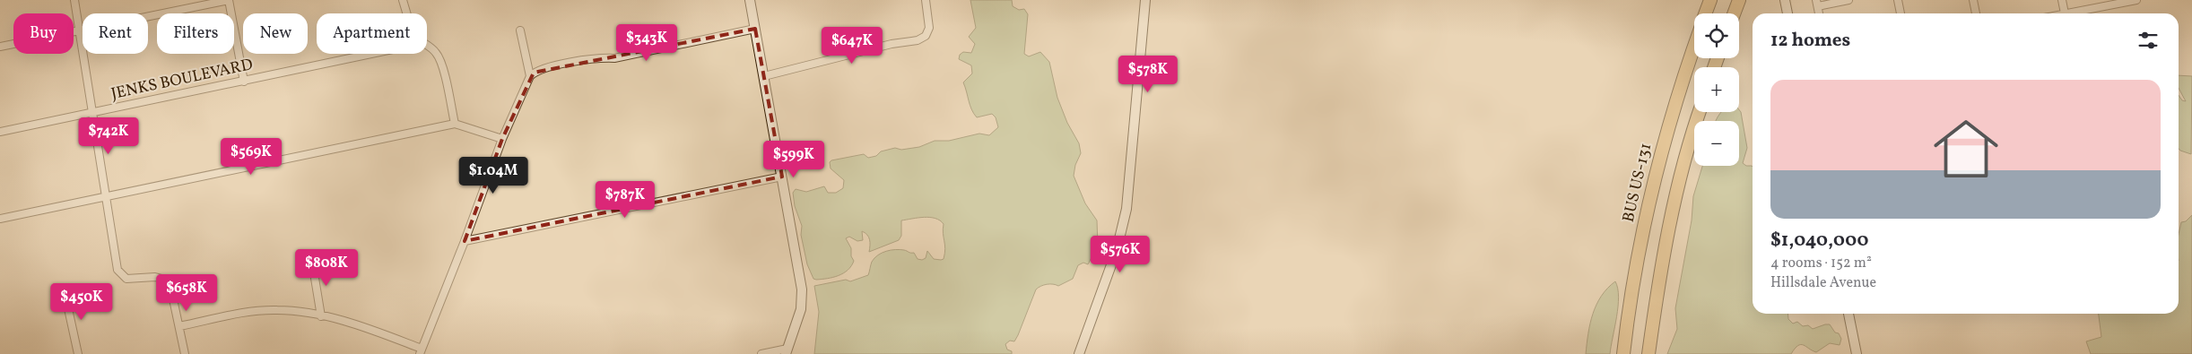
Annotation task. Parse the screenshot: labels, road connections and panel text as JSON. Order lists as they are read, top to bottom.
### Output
{
  "streets": {
    "highway": ["BUS US-131"],
    "street": ["JENKS BOULEVARD"]
  },
  "page": {
    "map_buttons": ["+", "−"],
    "chip": [
      "Buy",
      "Rent",
      "Filters",
      "New",
      "Apartment"
    ],
    "heading": "12 homes",
    "price": [
      "$343K",
      "$647K",
      "$578K",
      "$742K",
      "$569K",
      "$599K",
      "$1.04M",
      "$787K",
      "$576K",
      "$808K",
      "$658K",
      "$450K"
    ],
    "list": [
      {
        "name": "$1,040,000",
        "note": "4 rooms · 152 m² · Hillsdale Avenue"
      }
    ]
  }
}
